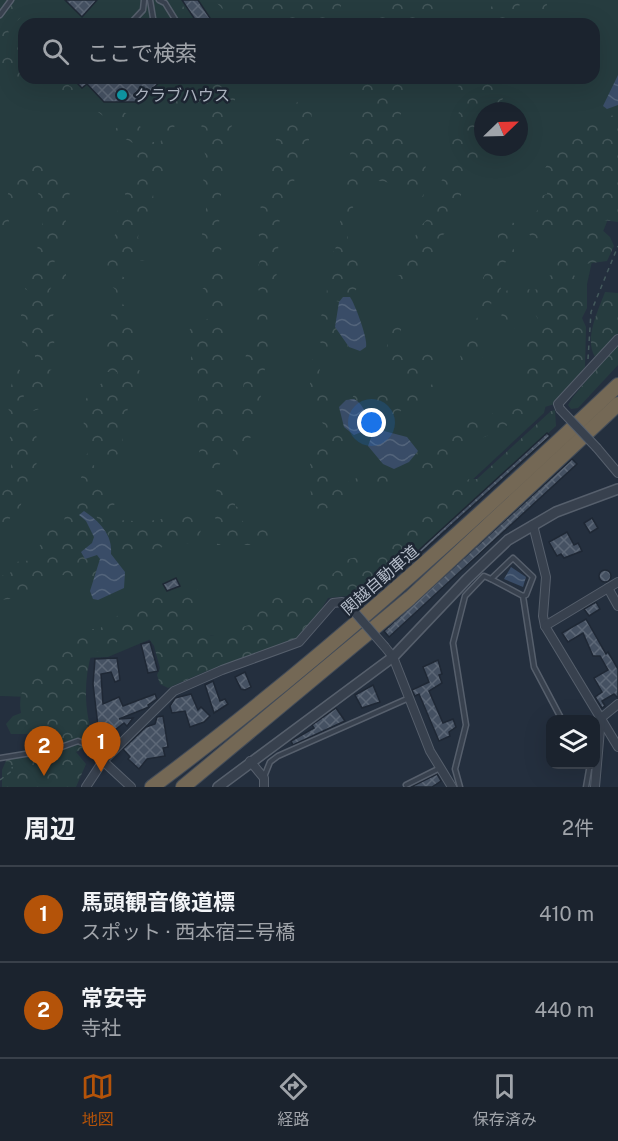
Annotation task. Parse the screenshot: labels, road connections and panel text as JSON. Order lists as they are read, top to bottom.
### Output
{
  "streets": {
    "highway": ["関越自動車道"]
  },
  "places": ["クラブハウス"],
  "north": "top right",
  "page": {
    "search": "ここで検索",
    "pins": ["1", "2"],
    "heading": ["周辺", "2件"],
    "list": [
      {
        "mark": "1",
        "name": "馬頭観音像道標",
        "note": "スポット · 西本宿三号橋",
        "value": "410 m"
      },
      {
        "mark": "2",
        "name": "常安寺",
        "note": "寺社",
        "value": "440 m"
      }
    ],
    "nav": ["地図", "経路", "保存済み"]
  }
}
